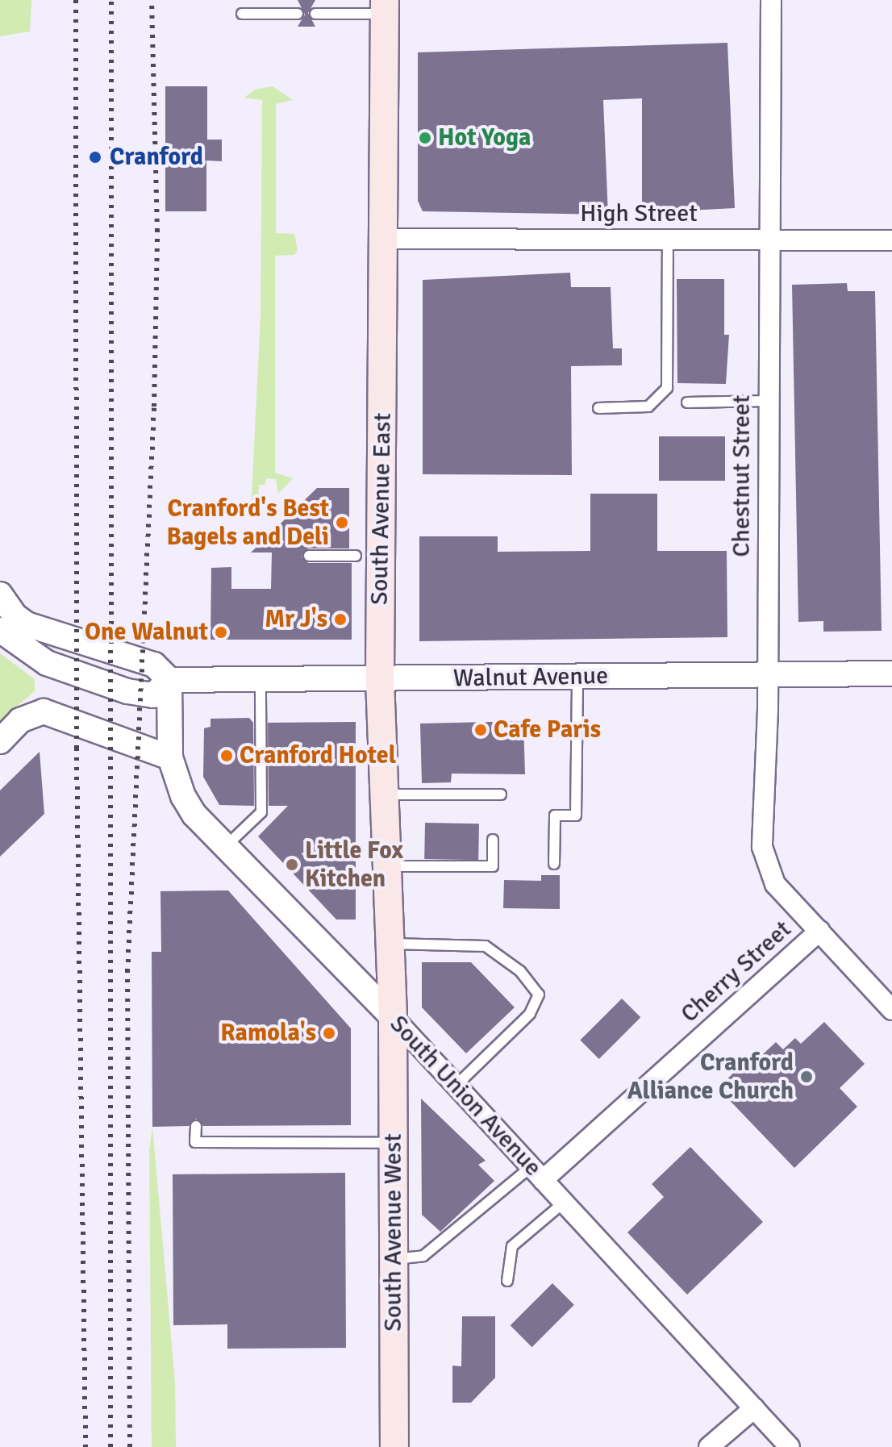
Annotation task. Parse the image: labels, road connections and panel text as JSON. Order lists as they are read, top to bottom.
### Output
{
  "streets": {
    "main road": ["South Avenue East", "South Avenue West"],
    "street": [
      "High Street",
      "Chestnut Street",
      "Walnut Avenue",
      "Cherry Street",
      "South Union Avenue"
    ]
  },
  "crossings": [
    ["High Street", "Chestnut Street"],
    ["High Street", "South Avenue East"],
    ["Chestnut Street", "Walnut Avenue"],
    ["Chestnut Street", "Cherry Street"],
    ["South Avenue East", "Walnut Avenue"],
    ["South Avenue East", "South Union Avenue"],
    ["South Avenue East", "South Avenue West"],
    ["Walnut Avenue", "South Union Avenue"],
    ["Cherry Street", "South Union Avenue"],
    ["South Union Avenue", "South Avenue West"]
  ],
  "places": [
    "Hot Yoga",
    "Cranford",
    "Cranford's Best Bagels and Deli",
    "Mr J's",
    "One Walnut",
    "Cafe Paris",
    "Cranford Hotel",
    "Little Fox Kitchen",
    "Ramola's",
    "Cranford Alliance Church"
  ]
}
